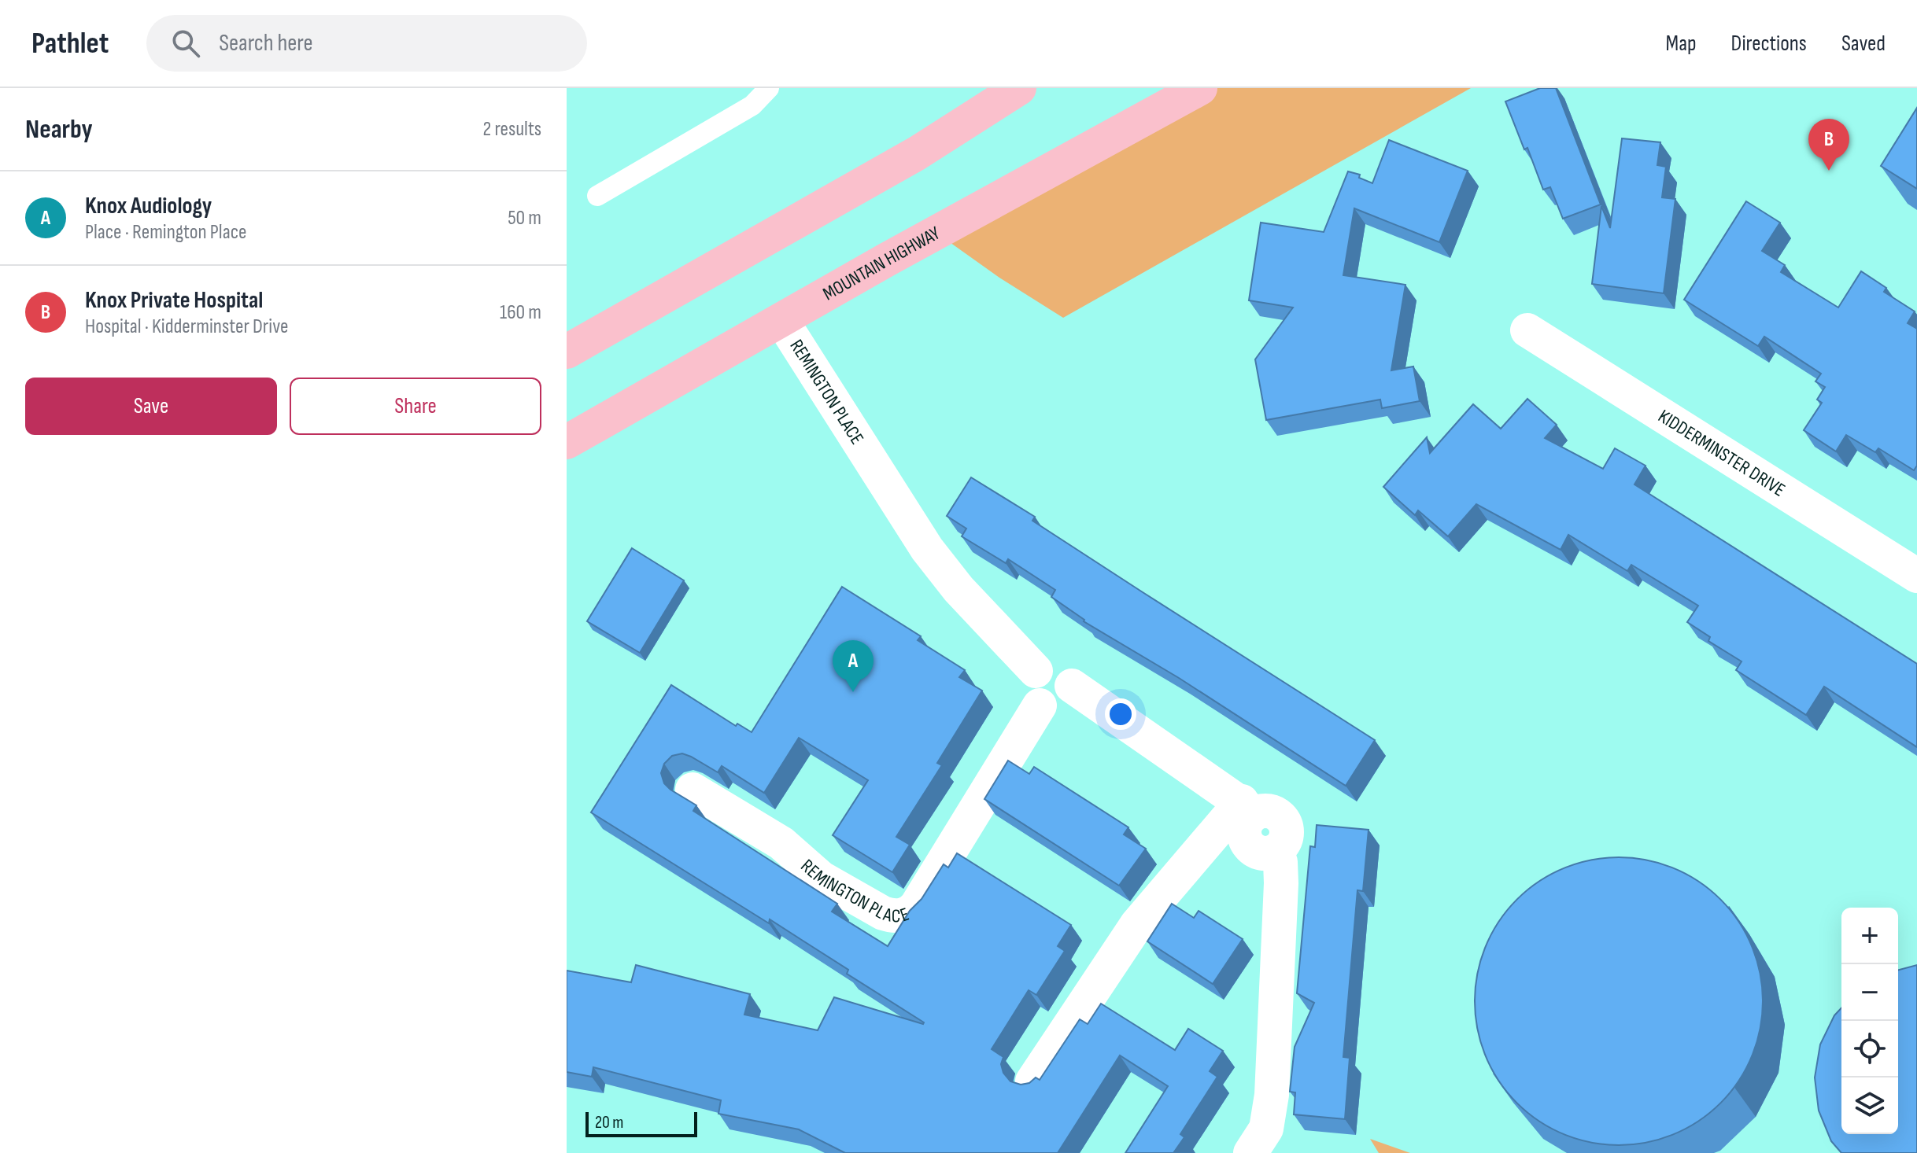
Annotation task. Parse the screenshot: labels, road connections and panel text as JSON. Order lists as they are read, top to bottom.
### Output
{
  "streets": {
    "main road": ["MOUNTAIN HIGHWAY"],
    "street": ["REMINGTON PLACE", "KIDDERMINSTER DRIVE"]
  },
  "crossings": [
    ["MOUNTAIN HIGHWAY", "REMINGTON PLACE"]
  ],
  "scale_bar": "20 m",
  "page": {
    "header": "Pathlet",
    "search": "Search here",
    "nav": ["Map", "Directions", "Saved"],
    "heading": ["Nearby", "2 results"],
    "pins": ["B", "A"],
    "list": [
      {
        "mark": "A",
        "name": "Knox Audiology",
        "note": "Place · Remington Place",
        "value": "50 m"
      },
      {
        "mark": "B",
        "name": "Knox Private Hospital",
        "note": "Hospital · Kidderminster Drive",
        "value": "160 m"
      }
    ],
    "buttons": ["Save", "Share"],
    "map_buttons": ["+", "−"],
    "scale": "20 m"
  }
}
